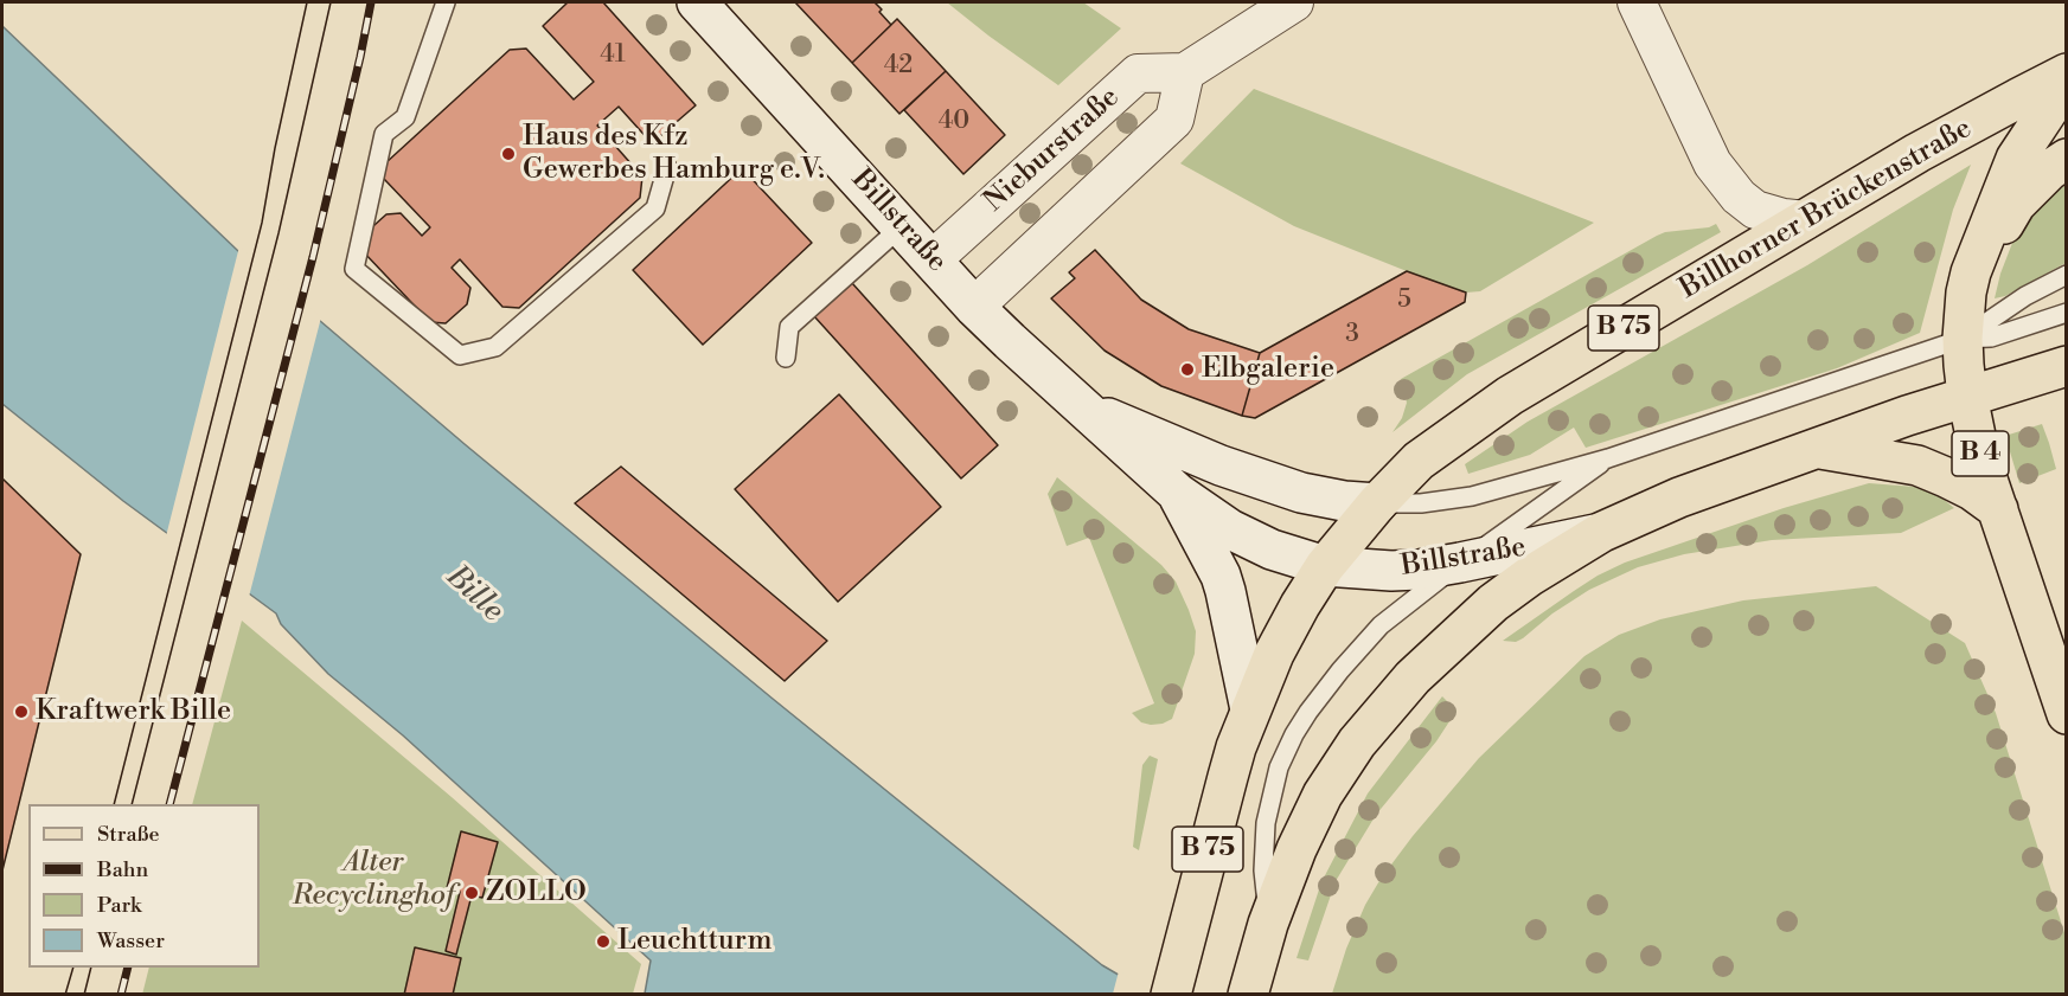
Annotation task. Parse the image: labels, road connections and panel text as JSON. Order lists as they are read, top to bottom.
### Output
{
  "streets": {
    "main road": [
      "Billhorner Brückenstraße",
      "Billstraße",
      "B 75",
      "B 4"
    ],
    "street": ["Nieburstraße"]
  },
  "crossings": [
    ["Nieburstraße", "Billstraße"],
    ["Billhorner Brückenstraße", "Billstraße"],
    ["Billhorner Brückenstraße", "B 75"],
    ["Billhorner Brückenstraße", "B 4"],
    ["Billstraße", "B 75"],
    ["B 75", "B 4"]
  ],
  "water": ["Bille"],
  "parks": ["Alter Recyclinghof"],
  "places": [
    "Haus des Kfz Gewerbes Hamburg e.V.",
    "Elbgalerie",
    "Kraftwerk Bille",
    "ZOLLO",
    "Leuchtturm"
  ],
  "house_numbers": [
    "41",
    "42",
    "40",
    "5",
    "3"
  ],
  "legend": [
    "Straße",
    "Bahn",
    "Park",
    "Wasser"
  ]
}
